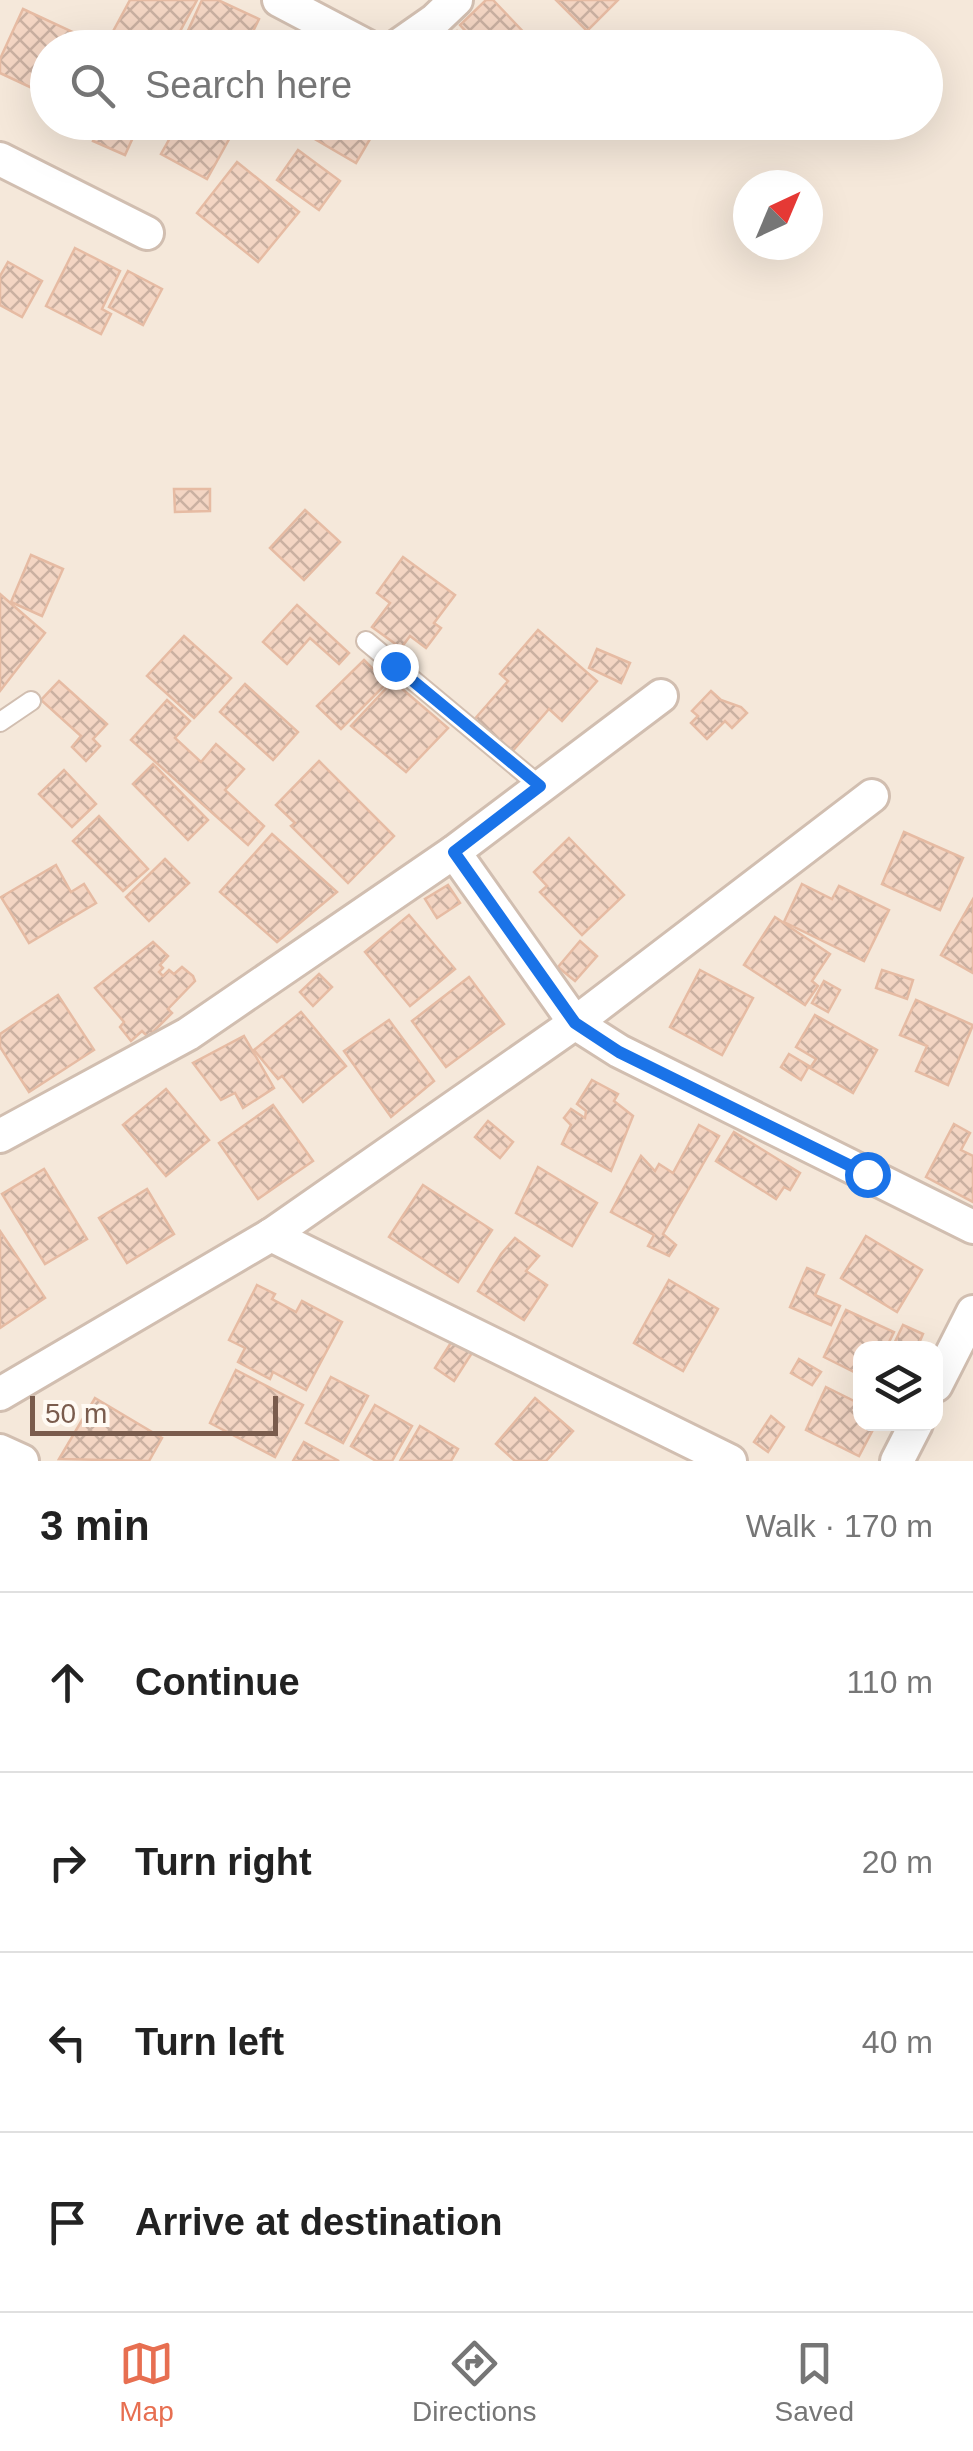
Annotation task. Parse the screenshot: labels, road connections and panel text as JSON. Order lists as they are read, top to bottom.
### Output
{
  "scale_bar": "50 m",
  "north": "top right",
  "page": {
    "search": "Search here",
    "scale": "50 m",
    "heading": ["3 min", "Walk · 170 m"],
    "list": [
      ["Continue", "110 m"],
      ["Turn right", "20 m"],
      ["Turn left", "40 m"],
      "Arrive at destination"
    ],
    "nav": ["Map", "Directions", "Saved"]
  }
}
